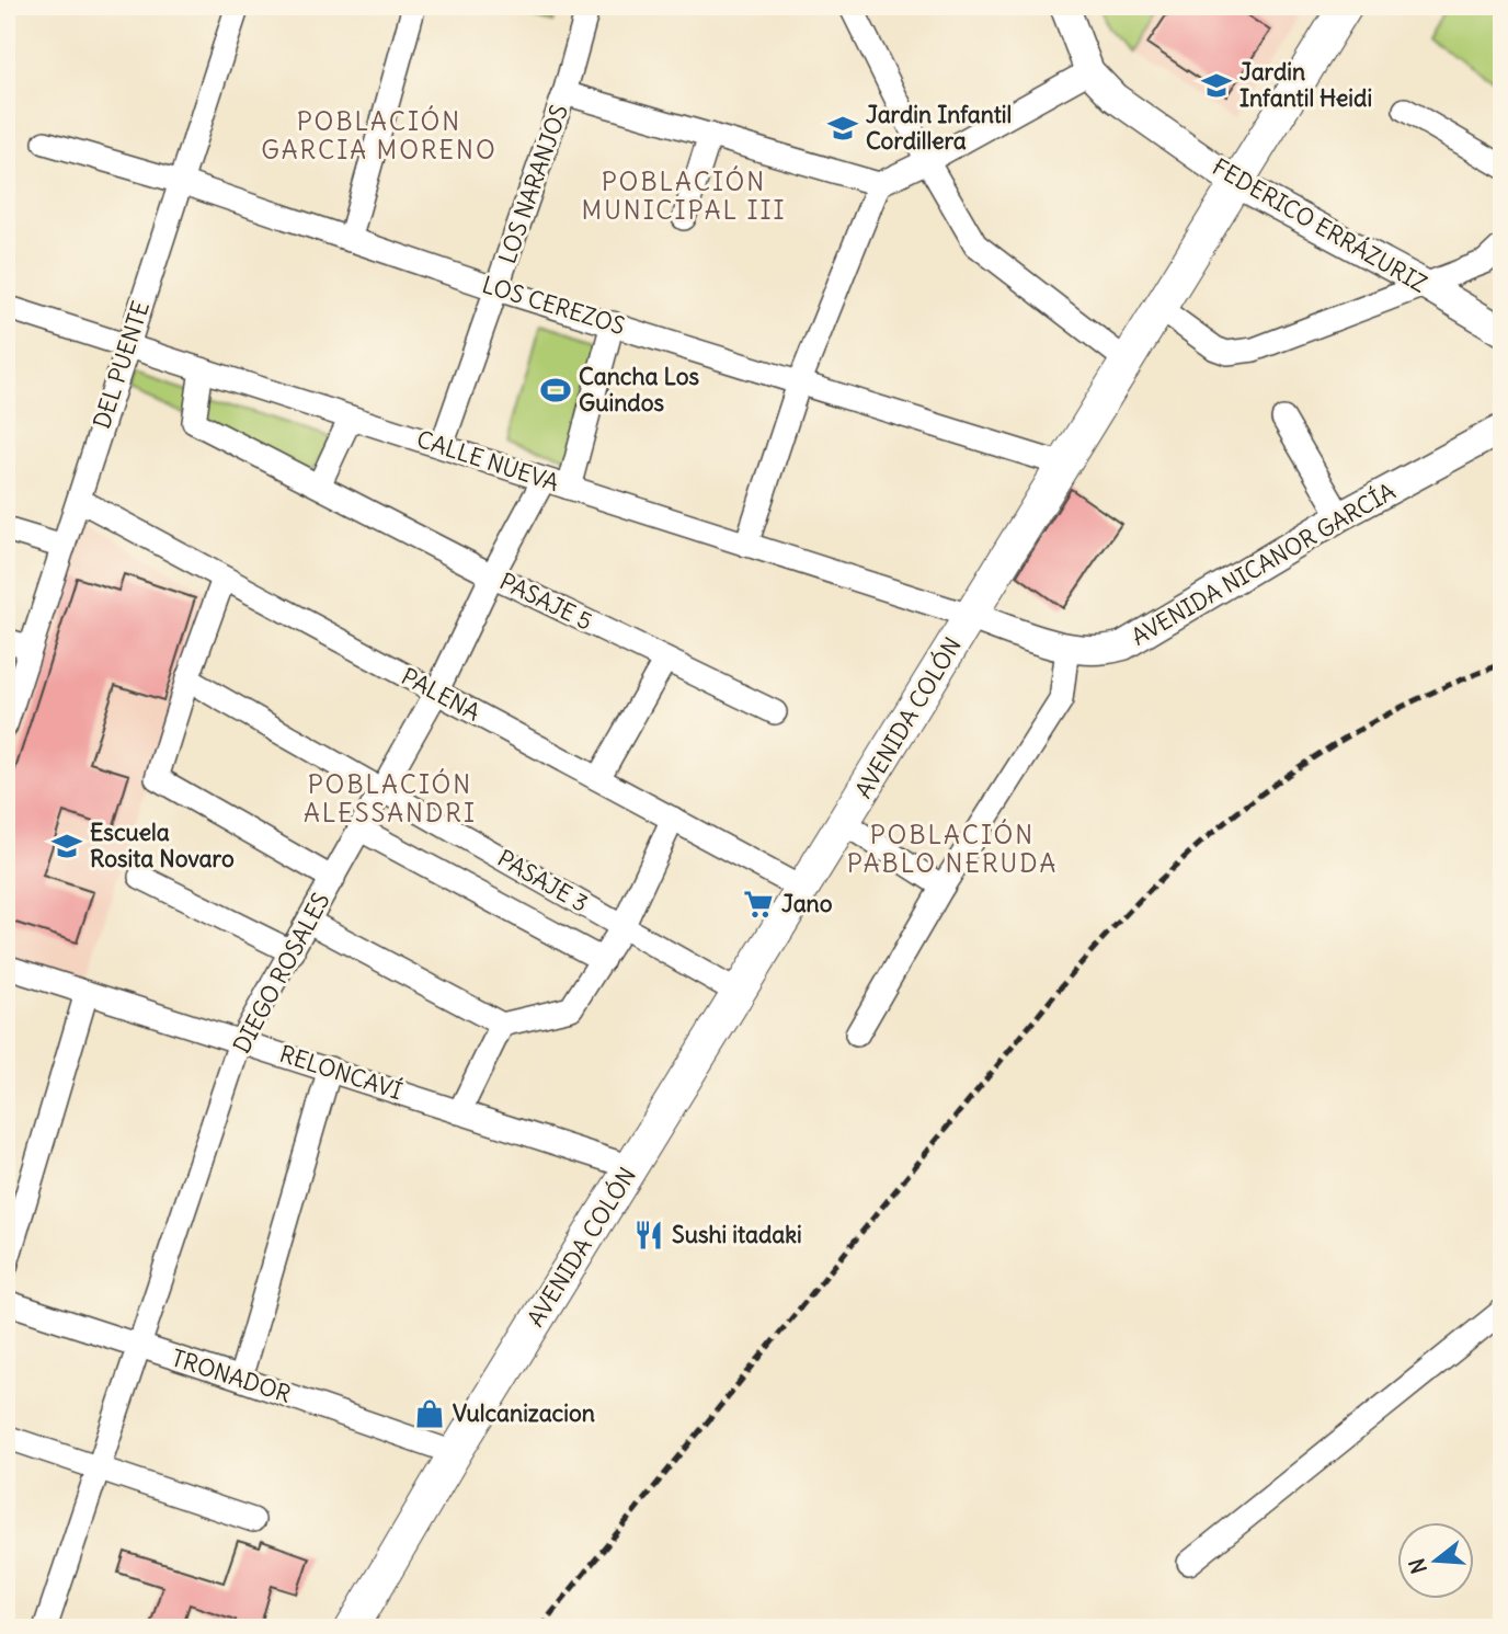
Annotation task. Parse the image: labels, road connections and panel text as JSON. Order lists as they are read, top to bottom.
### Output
{
  "streets": {
    "main road": ["AVENIDA COLÓN"],
    "street": [
      "LOS NARANJOS",
      "FEDERICO ERRÁZURIZ",
      "LOS CEREZOS",
      "DEL PUENTE",
      "CALLE NUEVA",
      "AVENIDA NICANOR GARCÍA",
      "PASAJE 5",
      "PALENA",
      "PASAJE 3",
      "DIEGO ROSALES",
      "RELONCAVÍ",
      "TRONADOR"
    ]
  },
  "crossings": [
    ["LOS NARANJOS", "LOS CEREZOS"],
    ["LOS NARANJOS", "CALLE NUEVA"],
    ["FEDERICO ERRÁZURIZ", "AVENIDA COLÓN"],
    ["LOS CEREZOS", "DEL PUENTE"],
    ["LOS CEREZOS", "AVENIDA COLÓN"],
    ["DEL PUENTE", "CALLE NUEVA"],
    ["DEL PUENTE", "PALENA"],
    ["CALLE NUEVA", "AVENIDA NICANOR GARCÍA"],
    ["CALLE NUEVA", "PASAJE 5"],
    ["CALLE NUEVA", "AVENIDA COLÓN"],
    ["CALLE NUEVA", "DIEGO ROSALES"],
    ["AVENIDA NICANOR GARCÍA", "AVENIDA COLÓN"],
    ["PASAJE 5", "DIEGO ROSALES"],
    ["PALENA", "AVENIDA COLÓN"],
    ["PALENA", "DIEGO ROSALES"],
    ["AVENIDA COLÓN", "PASAJE 3"],
    ["AVENIDA COLÓN", "RELONCAVÍ"],
    ["AVENIDA COLÓN", "TRONADOR"],
    ["PASAJE 3", "DIEGO ROSALES"],
    ["DIEGO ROSALES", "RELONCAVÍ"],
    ["DIEGO ROSALES", "TRONADOR"]
  ],
  "districts": [
    "POBLACIÓN GARCIA MORENO",
    "POBLACIÓN MUNICIPAL III",
    "POBLACIÓN ALESSANDRI",
    "POBLACIÓN PABLO NERUDA"
  ],
  "places": {
    "school or university": ["Jardin Infantil Heidi", "Jardin Infantil Cordillera", "Escuela Rosita Novaro"],
    "sports": ["Cancha Los Guindos"],
    "supermarket": ["Jano"],
    "restaurant": ["Sushi itadaki"],
    "shop": ["Vulcanizacion"]
  },
  "north": "left"
}
